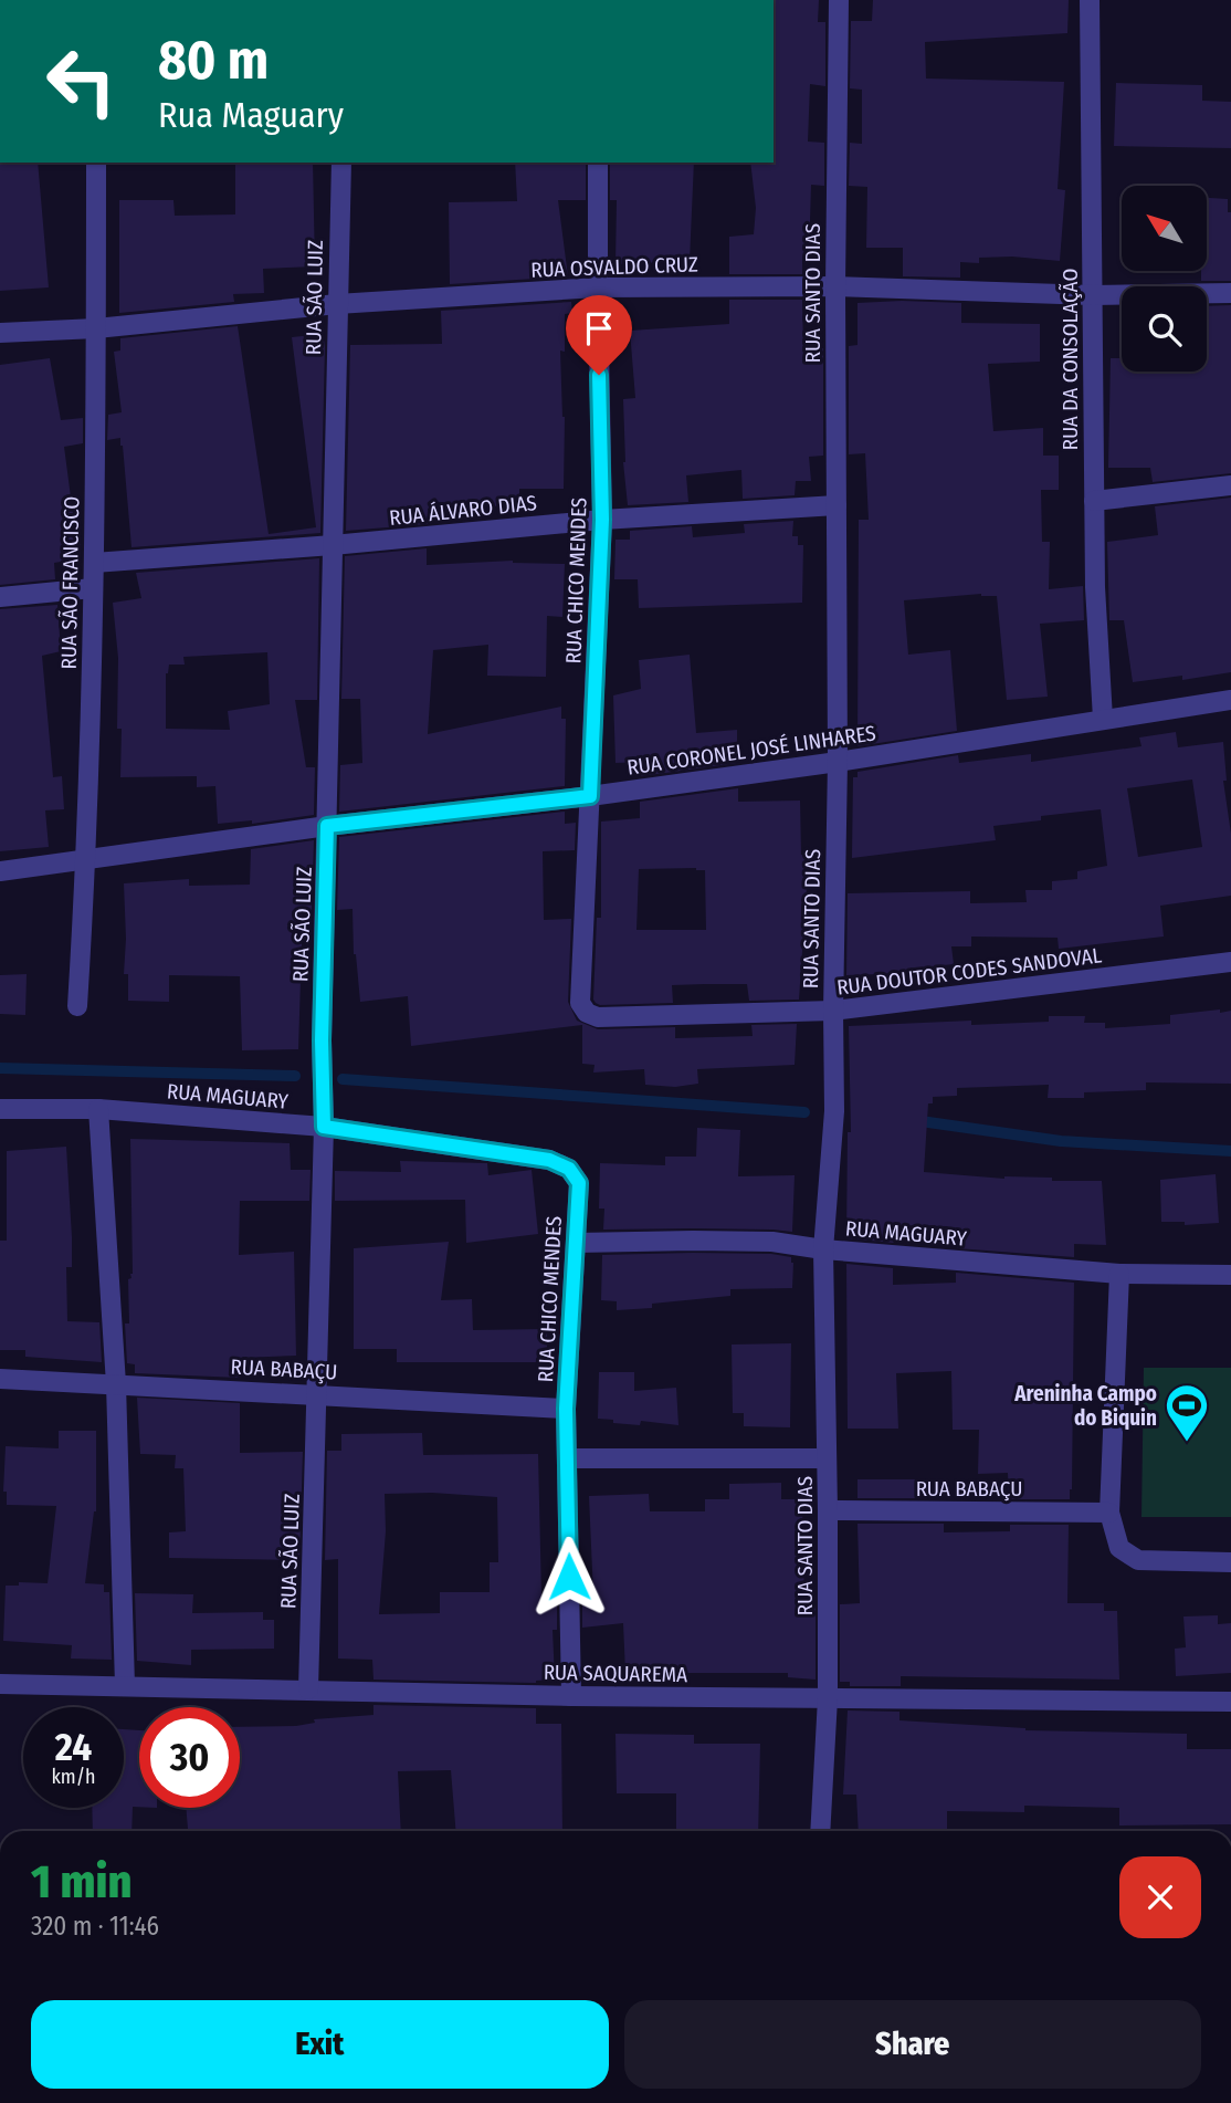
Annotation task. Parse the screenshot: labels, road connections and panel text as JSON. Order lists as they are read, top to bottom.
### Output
{
  "streets": {
    "street": [
      "RUA OSVALDO CRUZ",
      "RUA SANTO DIAS",
      "RUA SÃO LUIZ",
      "RUA DA CONSOLAÇÃO",
      "RUA ÁLVARO DIAS",
      "RUA CHICO MENDES",
      "RUA SÃO FRANCISCO",
      "RUA CORONEL JOSÉ LINHARES",
      "RUA DOUTOR CODES SANDOVAL",
      "RUA MAGUARY",
      "RUA BABAÇU",
      "RUA SAQUAREMA"
    ]
  },
  "crossings": [
    ["RUA OSVALDO CRUZ", "RUA SANTO DIAS"],
    ["RUA OSVALDO CRUZ", "RUA SÃO LUIZ"],
    ["RUA OSVALDO CRUZ", "RUA DA CONSOLAÇÃO"],
    ["RUA OSVALDO CRUZ", "RUA CHICO MENDES"],
    ["RUA OSVALDO CRUZ", "RUA SÃO FRANCISCO"],
    ["RUA SANTO DIAS", "RUA ÁLVARO DIAS"],
    ["RUA SANTO DIAS", "RUA CORONEL JOSÉ LINHARES"],
    ["RUA SANTO DIAS", "RUA DOUTOR CODES SANDOVAL"],
    ["RUA SANTO DIAS", "RUA MAGUARY"],
    ["RUA SANTO DIAS", "RUA BABAÇU"],
    ["RUA SANTO DIAS", "RUA SAQUAREMA"],
    ["RUA SÃO LUIZ", "RUA ÁLVARO DIAS"],
    ["RUA SÃO LUIZ", "RUA CORONEL JOSÉ LINHARES"],
    ["RUA SÃO LUIZ", "RUA MAGUARY"],
    ["RUA SÃO LUIZ", "RUA BABAÇU"],
    ["RUA SÃO LUIZ", "RUA SAQUAREMA"],
    ["RUA DA CONSOLAÇÃO", "RUA CORONEL JOSÉ LINHARES"],
    ["RUA ÁLVARO DIAS", "RUA CHICO MENDES"],
    ["RUA ÁLVARO DIAS", "RUA SÃO FRANCISCO"],
    ["RUA CHICO MENDES", "RUA CORONEL JOSÉ LINHARES"],
    ["RUA CHICO MENDES", "RUA DOUTOR CODES SANDOVAL"],
    ["RUA CHICO MENDES", "RUA MAGUARY"],
    ["RUA CHICO MENDES", "RUA BABAÇU"],
    ["RUA CHICO MENDES", "RUA SAQUAREMA"],
    ["RUA SÃO FRANCISCO", "RUA CORONEL JOSÉ LINHARES"]
  ],
  "places": {
    "sports": ["Areninha Campo do Biquin"]
  },
  "north": "top left",
  "page": {
    "turn": ["80 m", "Rua Maguary"],
    "speed": "24 km/h",
    "limit": "30",
    "heading": ["1 min", "320 m · 11:46"],
    "buttons": ["Exit", "Share"]
  }
}
